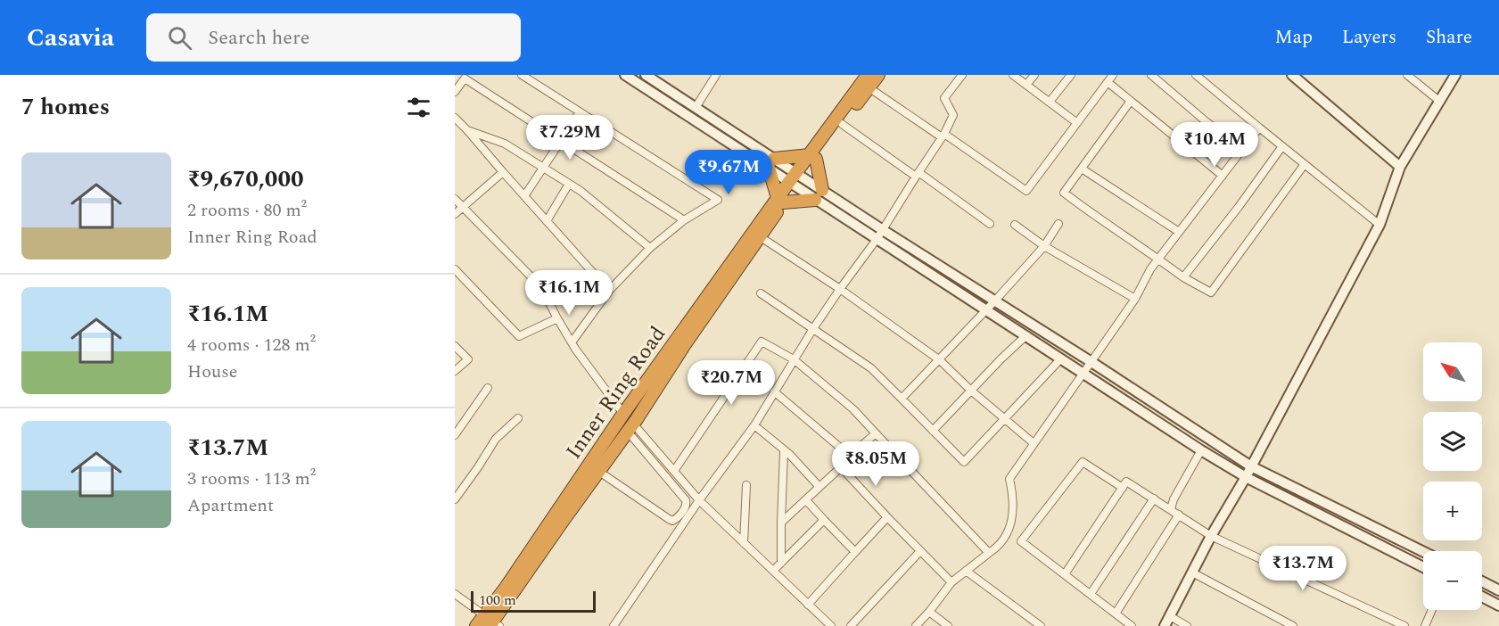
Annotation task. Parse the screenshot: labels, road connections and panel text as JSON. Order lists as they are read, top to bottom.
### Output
{
  "streets": {
    "highway": ["Inner Ring Road"]
  },
  "scale_bar": "100 m",
  "north": "top left",
  "page": {
    "header": "Casavia",
    "search": "Search here",
    "nav": ["Map", "Layers", "Share"],
    "heading": "7 homes",
    "price": [
      "₹7.29M",
      "₹10.4M",
      "₹9.67M",
      "₹16.1M",
      "₹20.7M",
      "₹8.05M",
      "₹13.7M"
    ],
    "list": [
      {
        "name": "₹9,670,000",
        "note": "2 rooms · 80 m² · Inner Ring Road"
      },
      {
        "name": "₹16.1M",
        "note": "4 rooms · 128 m² · House"
      },
      {
        "name": "₹13.7M",
        "note": "3 rooms · 113 m² · Apartment"
      }
    ],
    "map_buttons": ["+", "−"],
    "scale": "100 m"
  }
}
